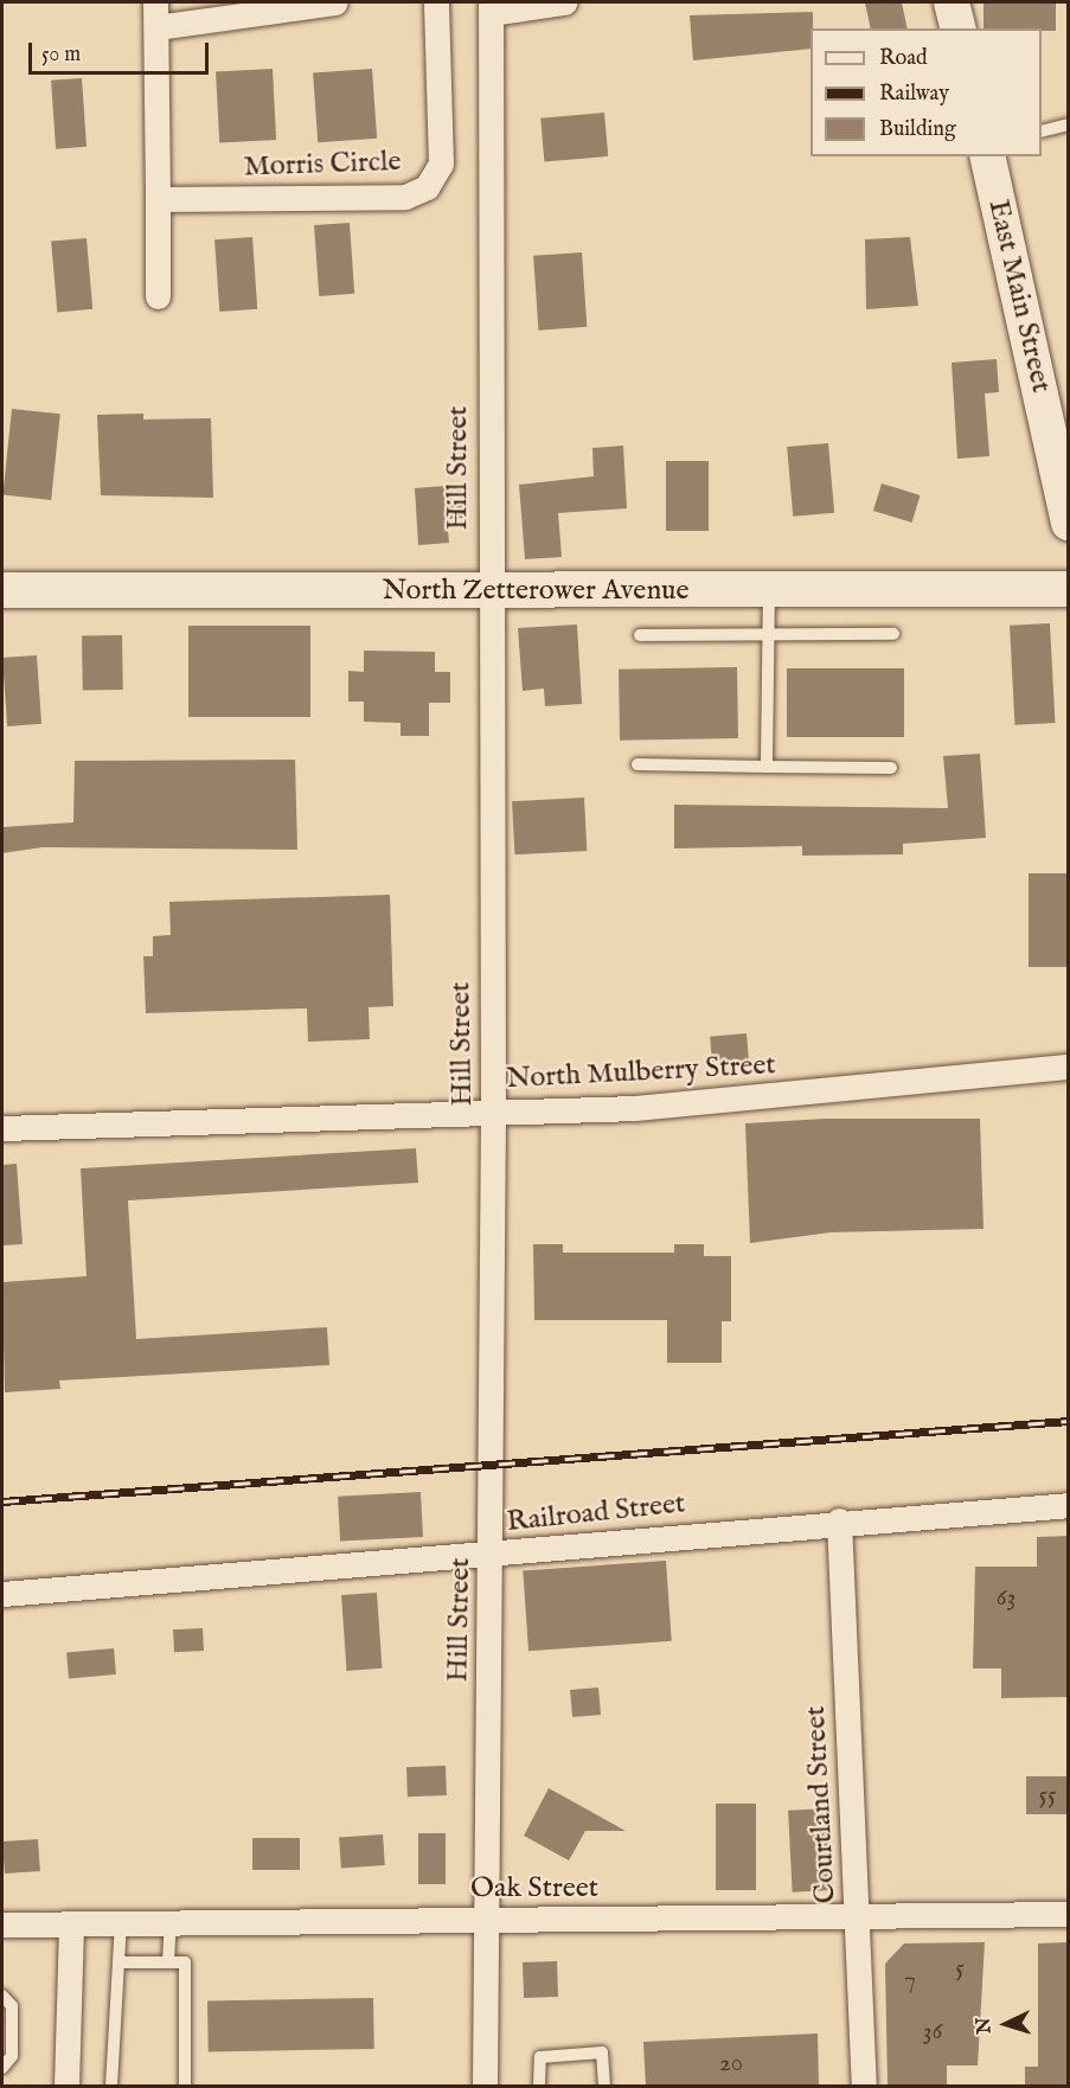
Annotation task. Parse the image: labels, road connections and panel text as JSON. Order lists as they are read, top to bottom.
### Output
{
  "streets": {
    "street": [
      "Morris Circle",
      "East Main Street",
      "Hill Street",
      "North Zetterower Avenue",
      "North Mulberry Street",
      "Railroad Street",
      "Courtland Street",
      "Oak Street"
    ]
  },
  "crossings": [
    ["Hill Street", "North Zetterower Avenue"],
    ["Hill Street", "North Mulberry Street"],
    ["Hill Street", "Railroad Street"],
    ["Hill Street", "Oak Street"],
    ["Railroad Street", "Courtland Street"],
    ["Courtland Street", "Oak Street"]
  ],
  "house_numbers": [
    "63",
    "55",
    "5",
    "7",
    "36",
    "20"
  ],
  "legend": ["Road", "Railway", "Building"],
  "scale_bar": "50 m",
  "north": "left"
}
